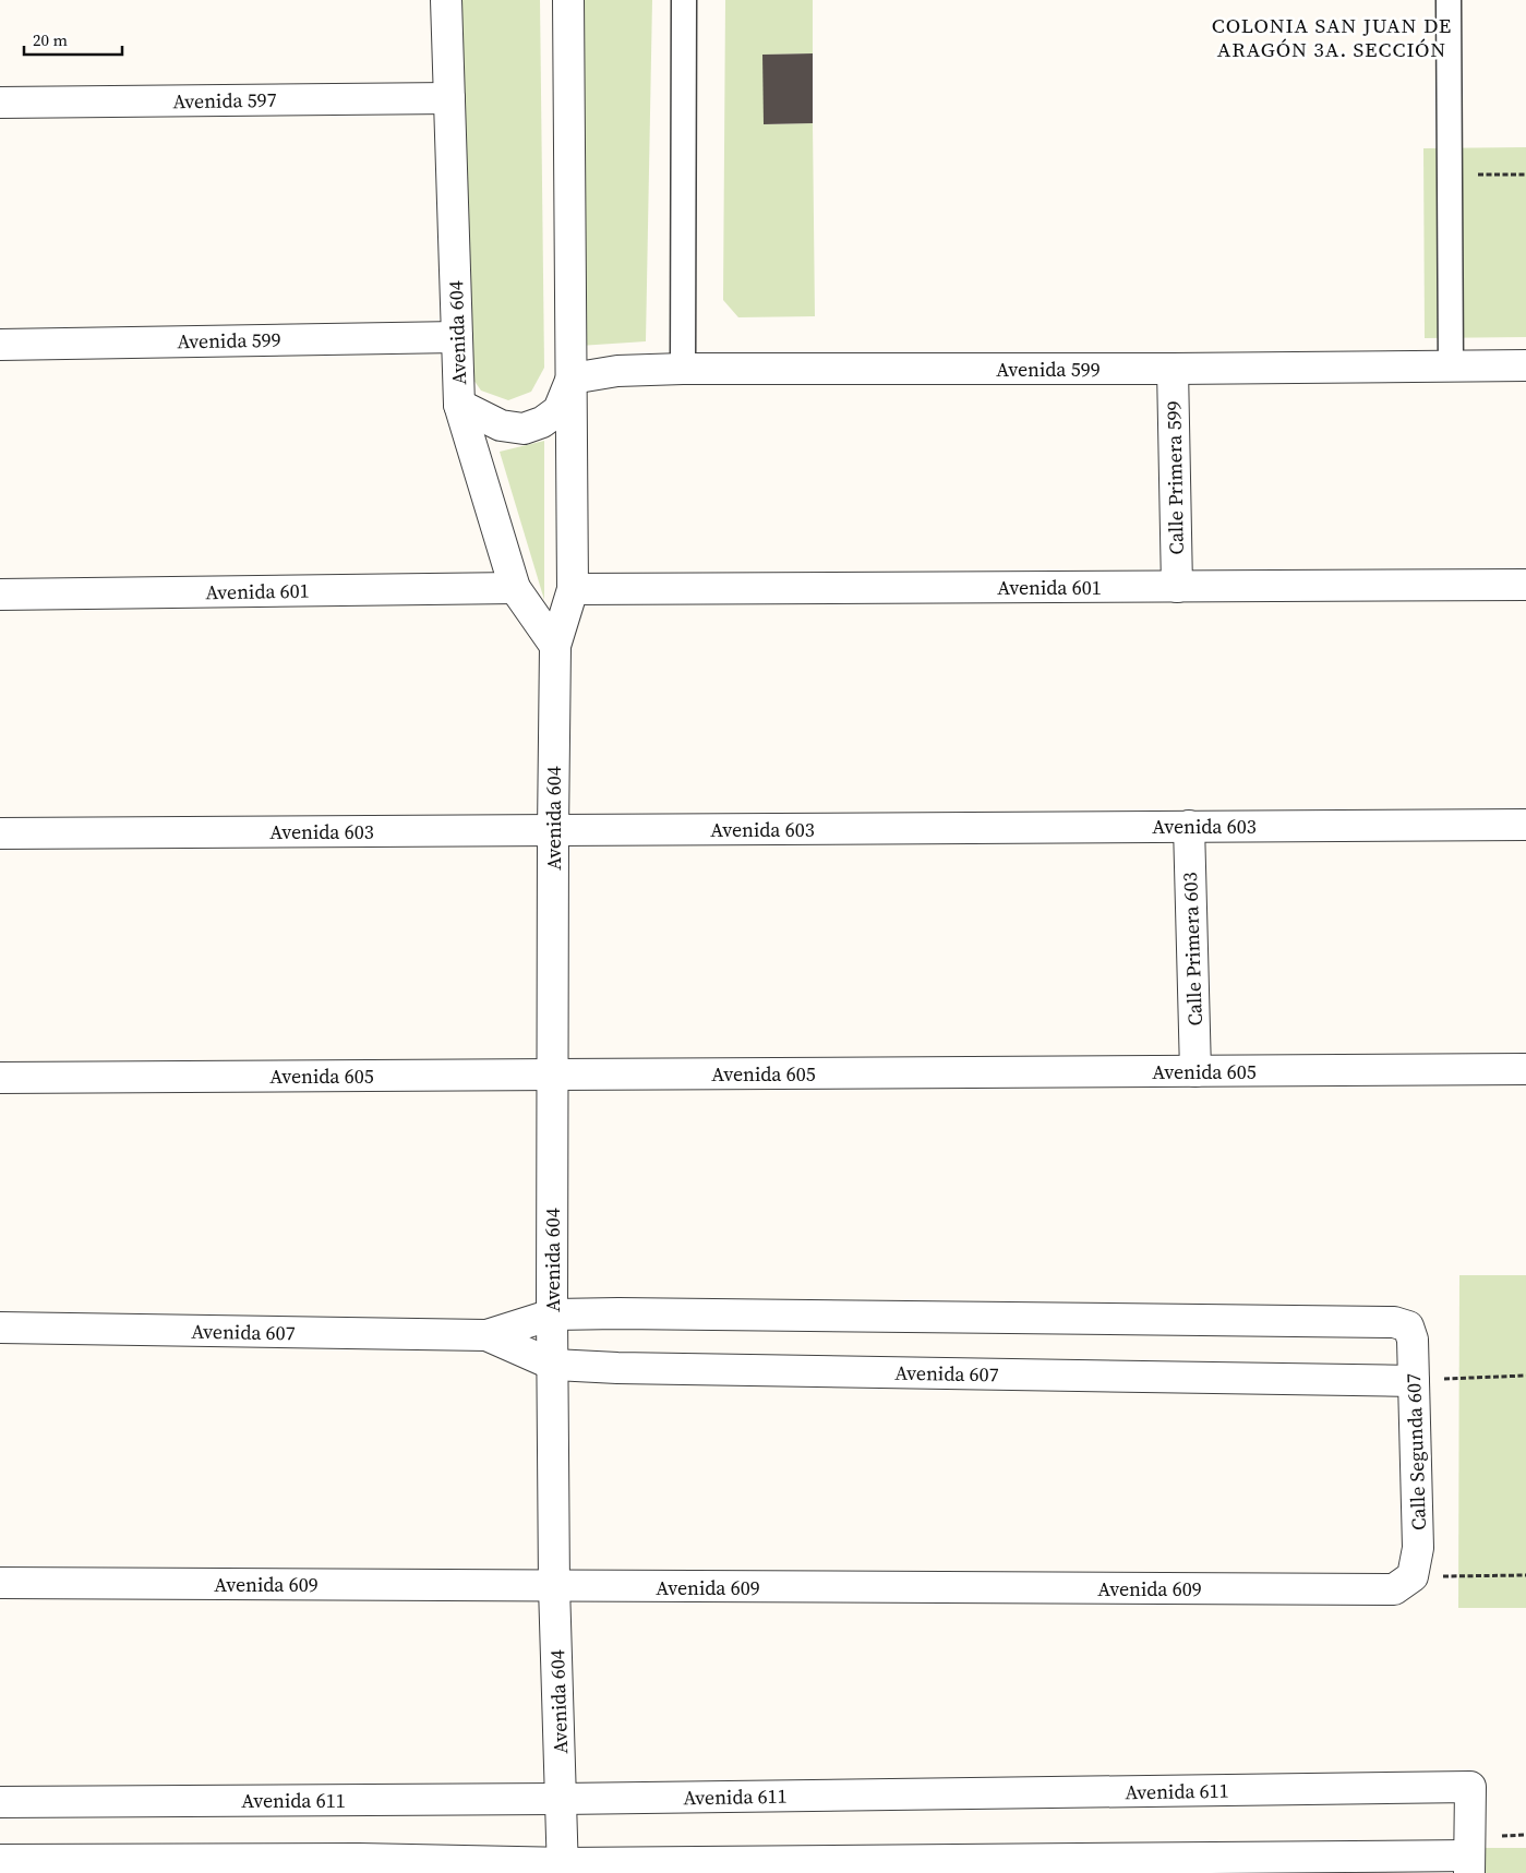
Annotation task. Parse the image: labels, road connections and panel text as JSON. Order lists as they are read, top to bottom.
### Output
{
  "streets": {
    "street": [
      "Avenida 597",
      "Avenida 604",
      "Avenida 599",
      "Calle Primera 599",
      "Avenida 601",
      "Avenida 603",
      "Calle Primera 603",
      "Avenida 605",
      "Avenida 607",
      "Calle Segunda 607",
      "Avenida 609",
      "Avenida 611"
    ]
  },
  "crossings": [
    ["Avenida 597", "Avenida 604"],
    ["Avenida 604", "Avenida 599"],
    ["Avenida 604", "Avenida 601"],
    ["Avenida 604", "Avenida 603"],
    ["Avenida 604", "Avenida 605"],
    ["Avenida 604", "Avenida 607"],
    ["Avenida 604", "Avenida 609"],
    ["Avenida 604", "Avenida 611"],
    ["Avenida 599", "Calle Primera 599"],
    ["Calle Primera 599", "Avenida 601"],
    ["Avenida 603", "Calle Primera 603"],
    ["Calle Primera 603", "Avenida 605"],
    ["Avenida 607", "Calle Segunda 607"],
    ["Calle Segunda 607", "Avenida 609"]
  ],
  "districts": ["COLONIA SAN JUAN DE ARAGÓN 3A. SECCIÓN"],
  "scale_bar": "20 m"
}
